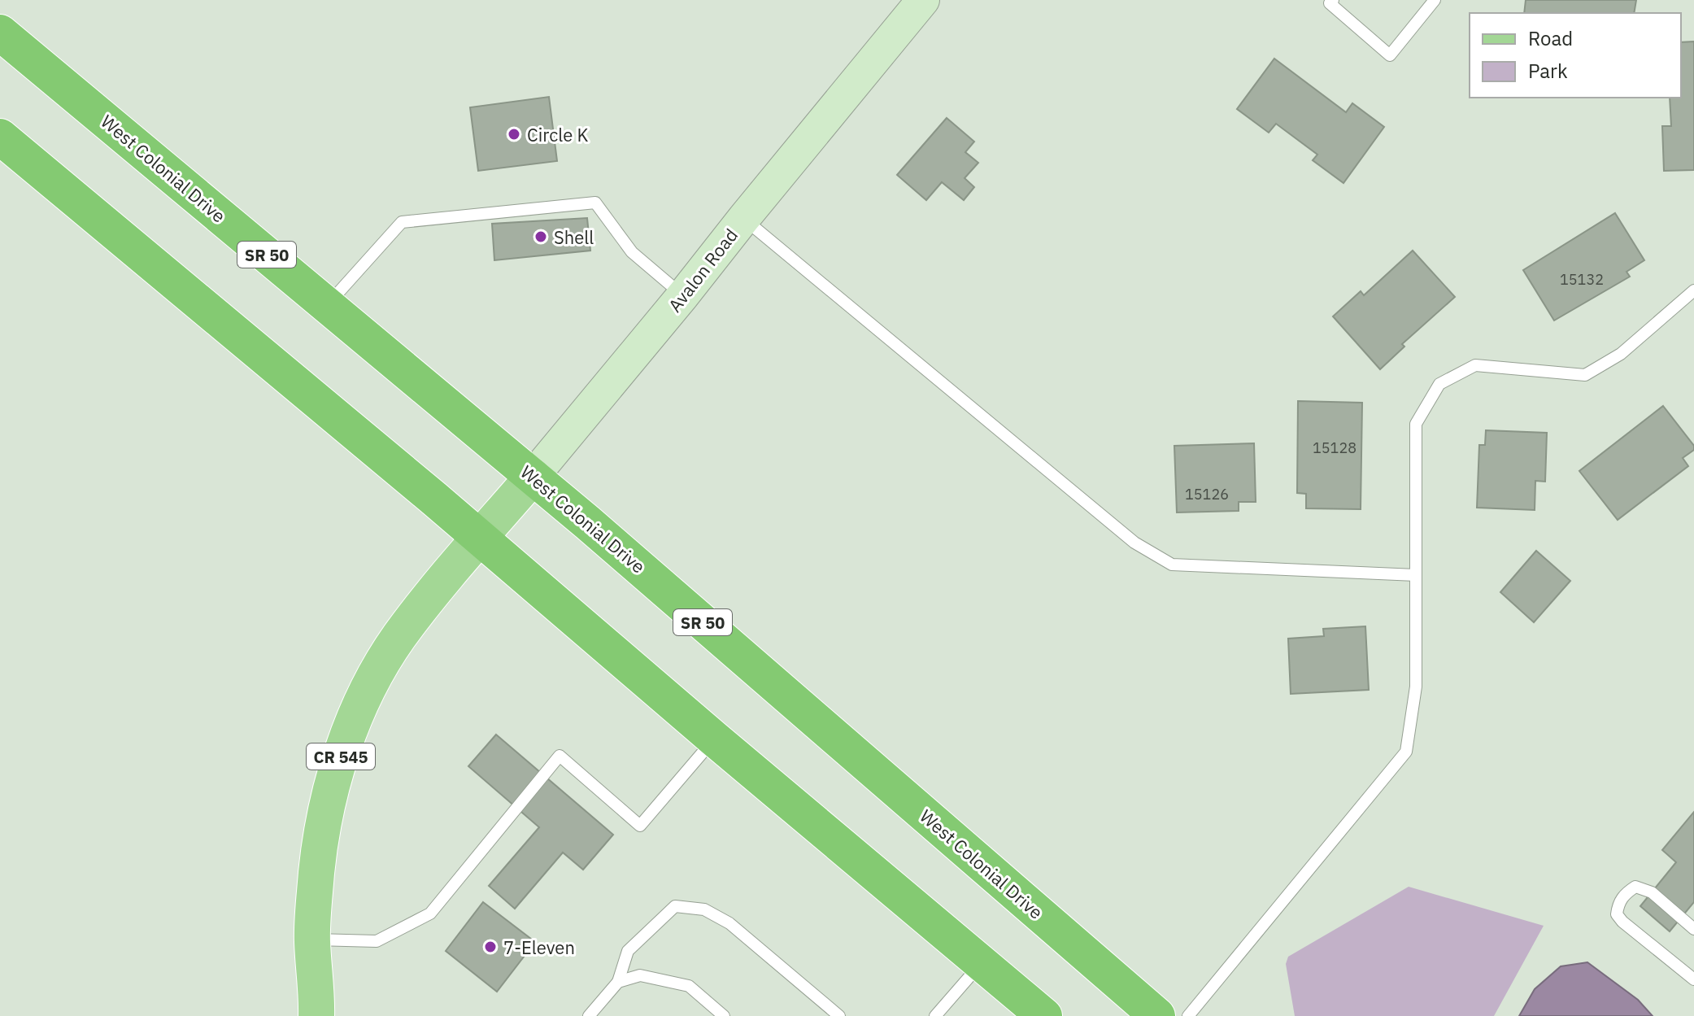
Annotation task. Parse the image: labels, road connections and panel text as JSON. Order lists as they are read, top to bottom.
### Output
{
  "streets": {
    "highway": ["West Colonial Drive", "SR 50"],
    "main road": ["Avalon Road", "CR 545"]
  },
  "crossings": [
    ["West Colonial Drive", "Avalon Road"],
    ["Avalon Road", "CR 545"]
  ],
  "places": ["Circle K", "Shell", "7-Eleven"],
  "house_numbers": ["15132", "15128", "15126"],
  "legend": ["Road", "Park"]
}
